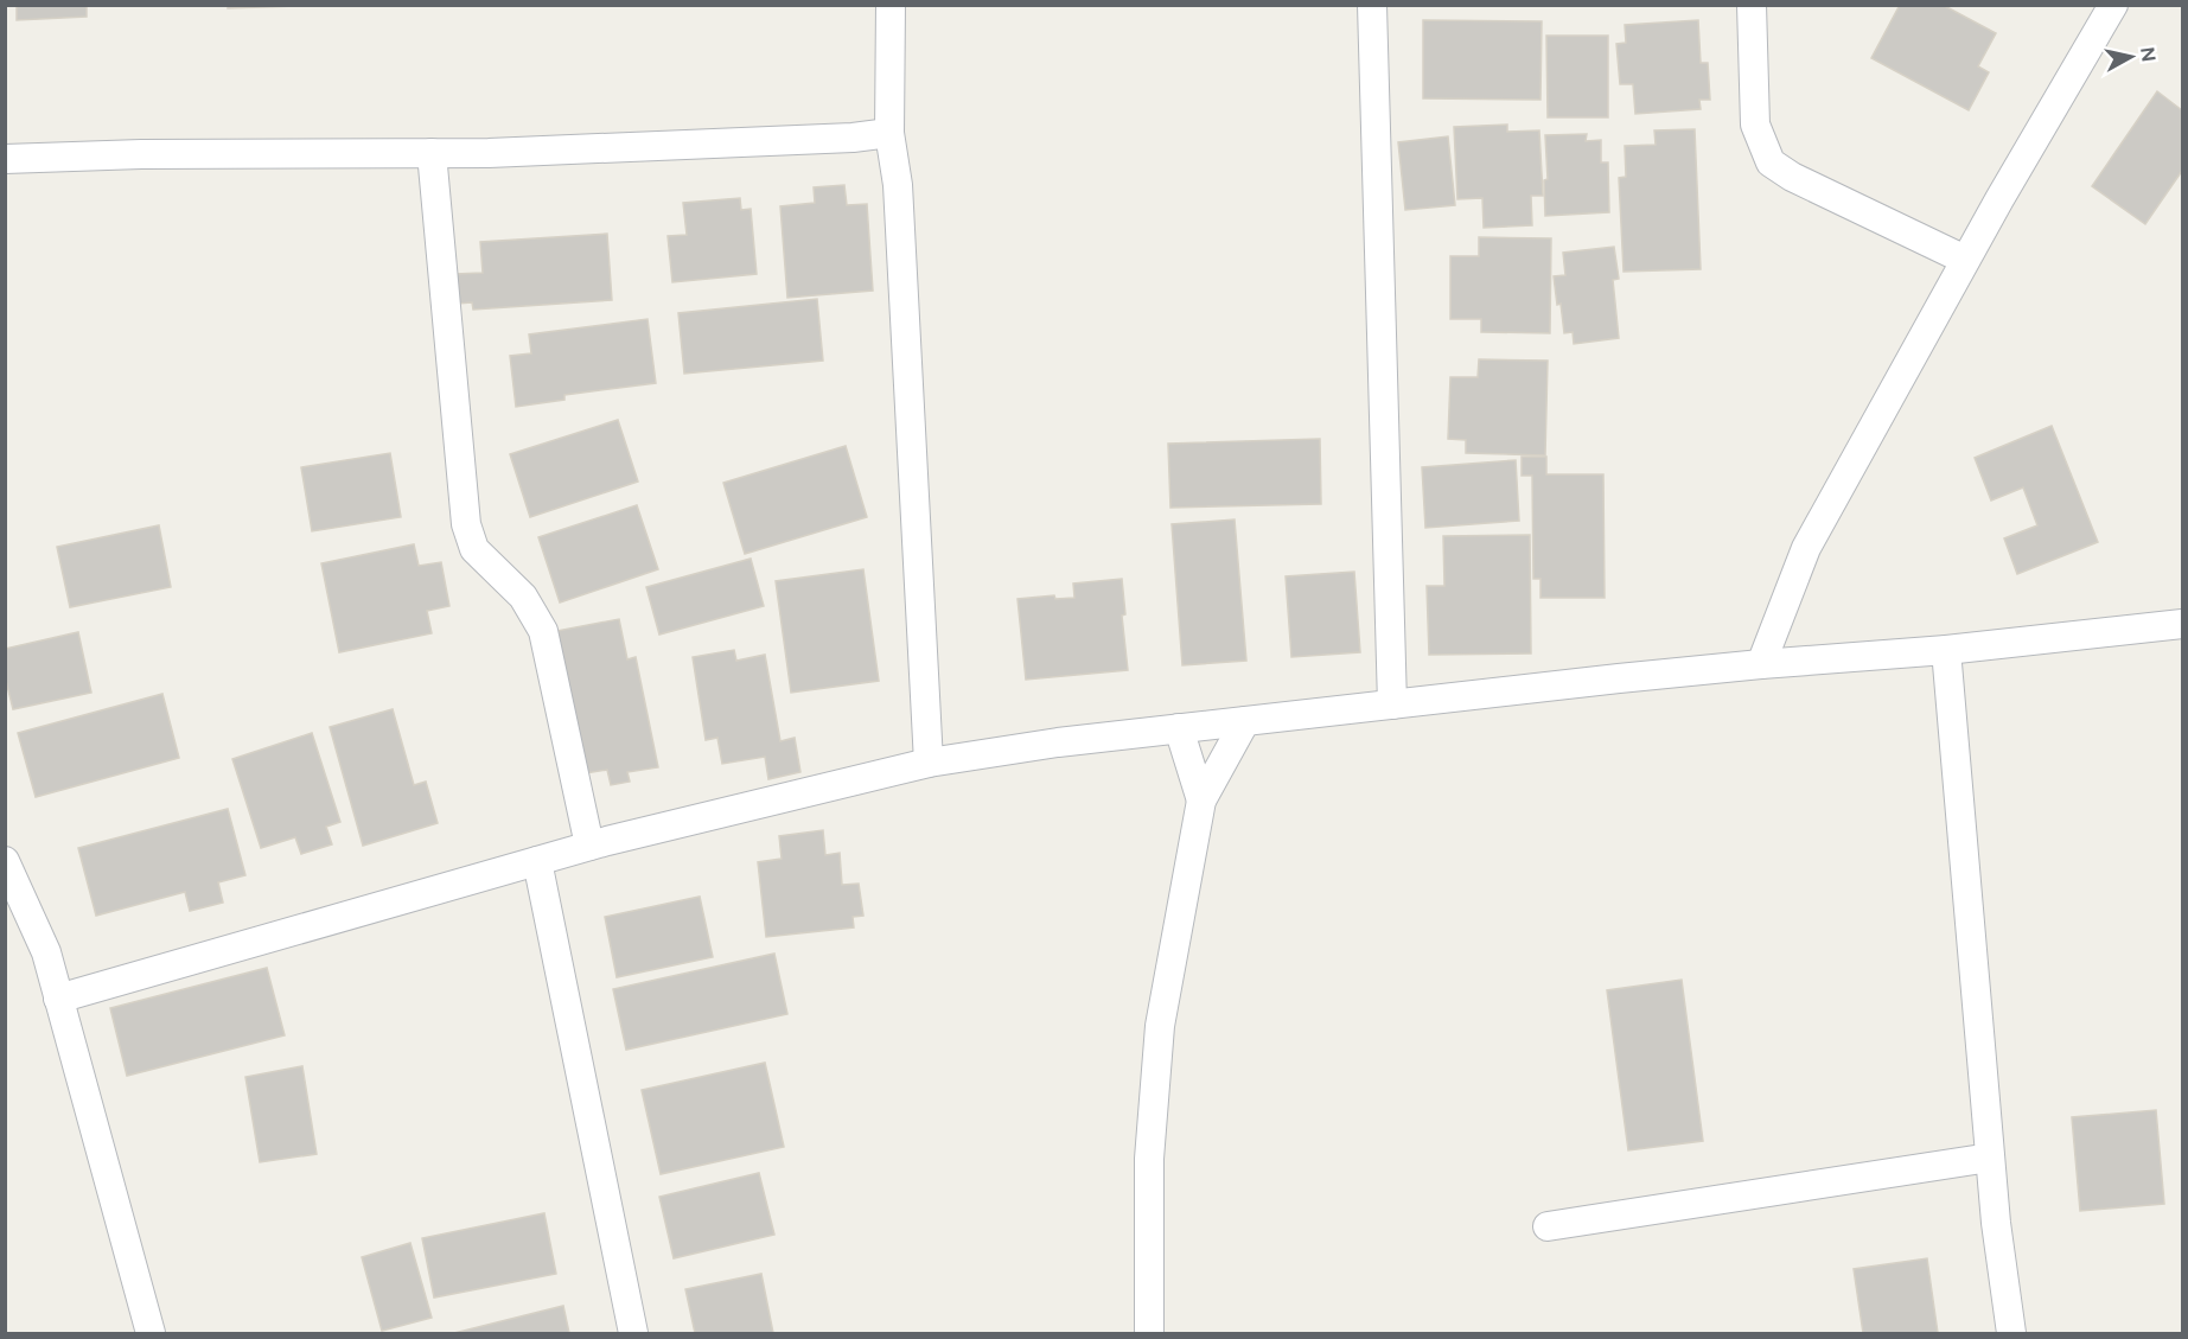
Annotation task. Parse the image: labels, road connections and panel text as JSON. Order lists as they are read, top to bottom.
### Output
{
  "north": "right"
}
